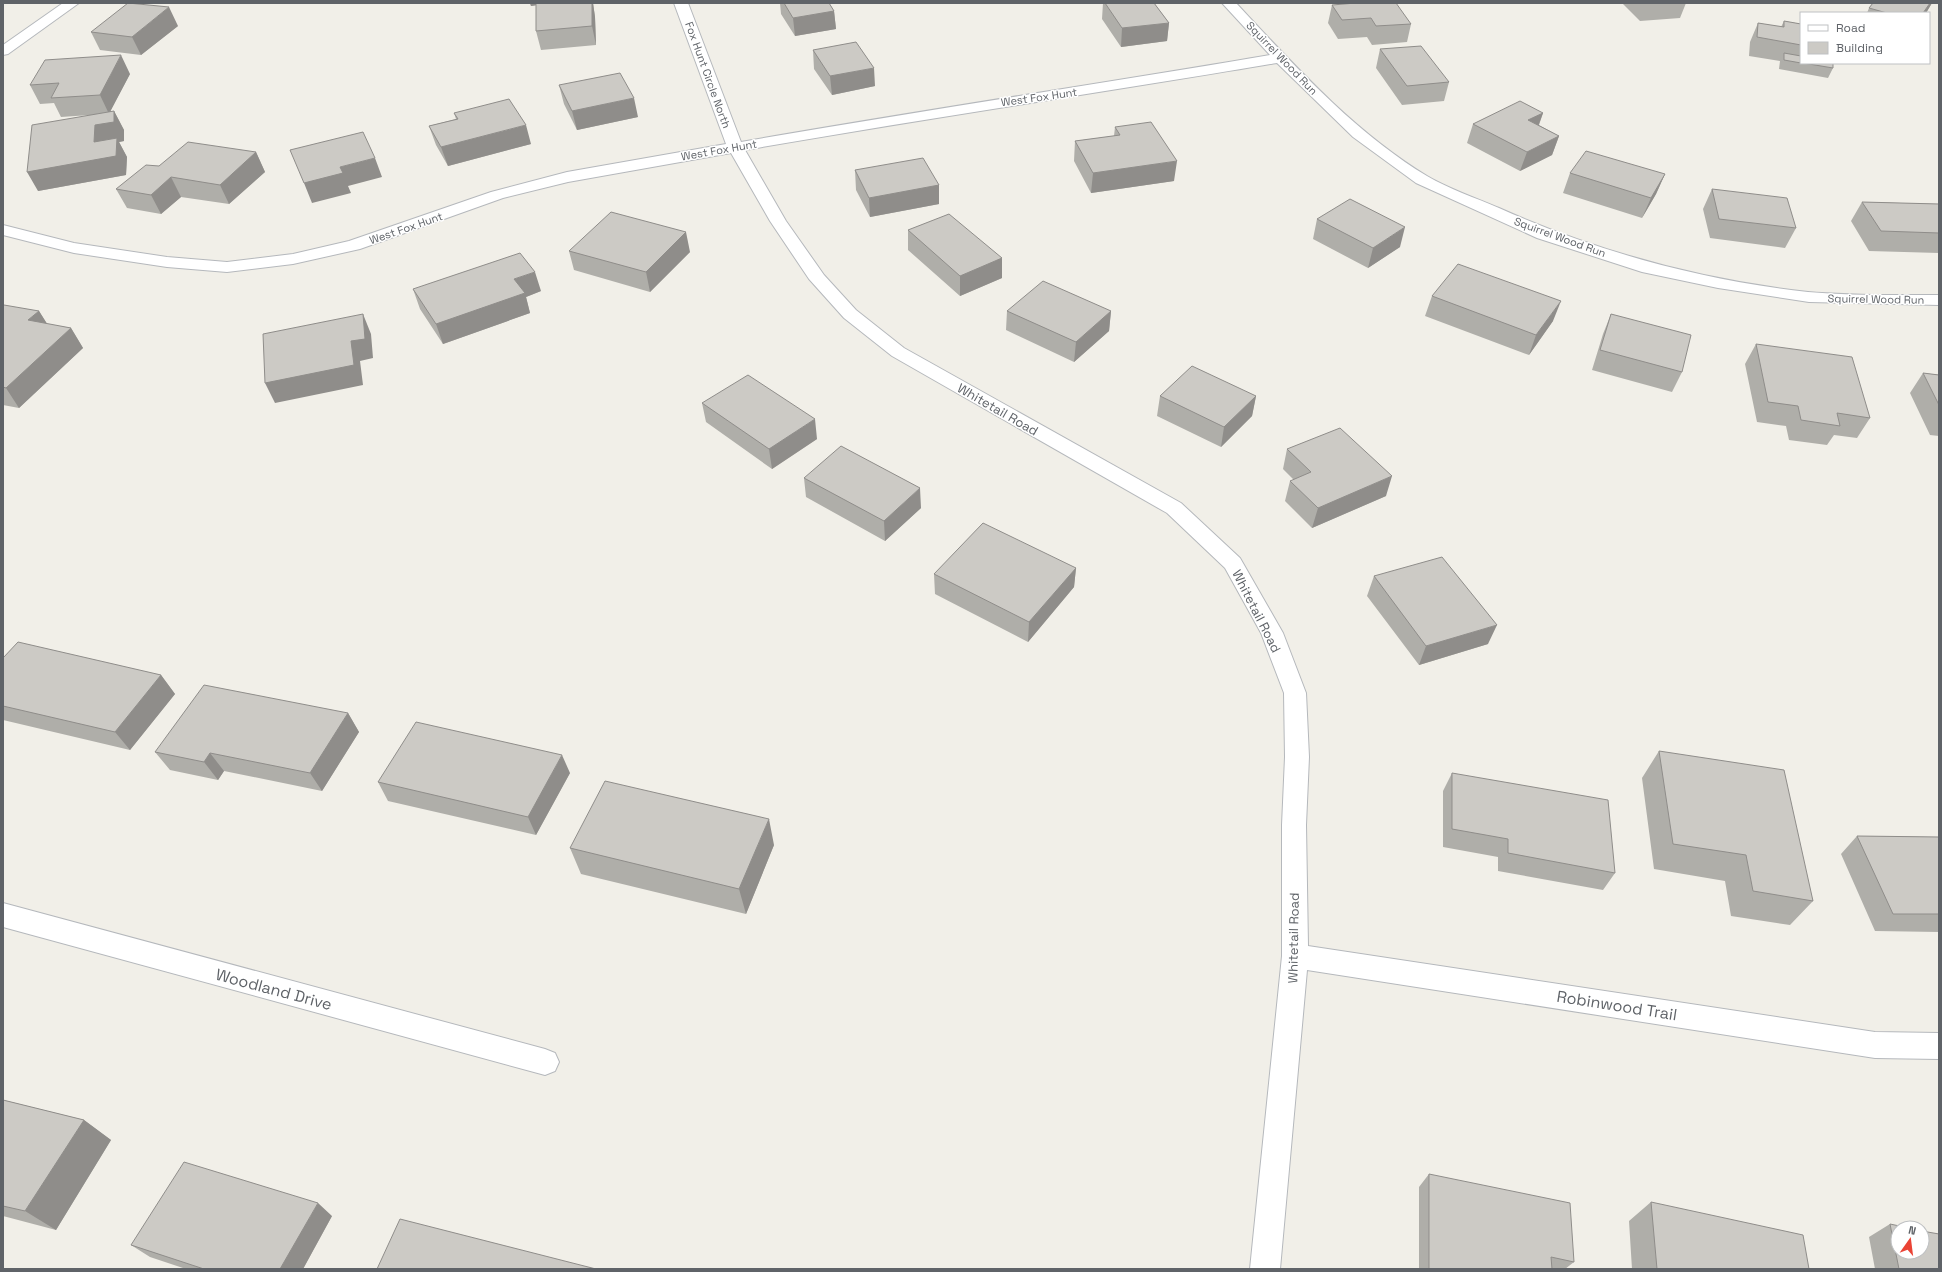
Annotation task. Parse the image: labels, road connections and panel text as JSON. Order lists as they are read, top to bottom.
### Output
{
  "streets": {
    "street": [
      "Squirrel Wood Run",
      "Fox Hunt Circle North",
      "West Fox Hunt",
      "Whitetail Road",
      "Woodland Drive",
      "Robinwood Trail"
    ]
  },
  "crossings": [
    ["Squirrel Wood Run", "West Fox Hunt"],
    ["Fox Hunt Circle North", "West Fox Hunt"],
    ["Fox Hunt Circle North", "Whitetail Road"],
    ["West Fox Hunt", "Whitetail Road"],
    ["Whitetail Road", "Robinwood Trail"]
  ],
  "legend": ["Road", "Building"],
  "north": "top"
}
